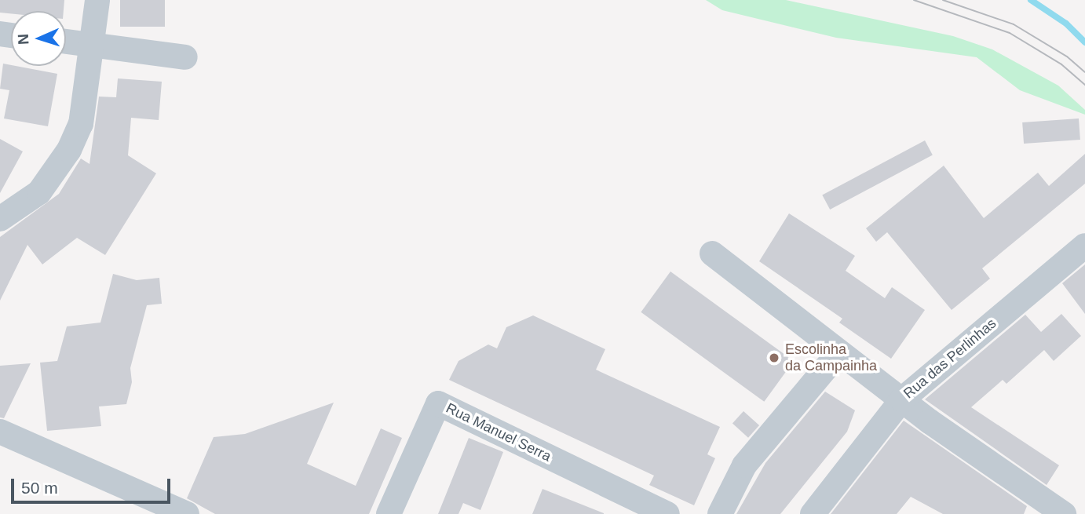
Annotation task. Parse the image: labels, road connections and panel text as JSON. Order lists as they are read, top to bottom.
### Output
{
  "streets": {
    "street": ["Rua das Perlinhas", "Rua Manuel Serra"]
  },
  "places": ["Escolinha da Campainha"],
  "scale_bar": "50 m",
  "north": "left"
}
